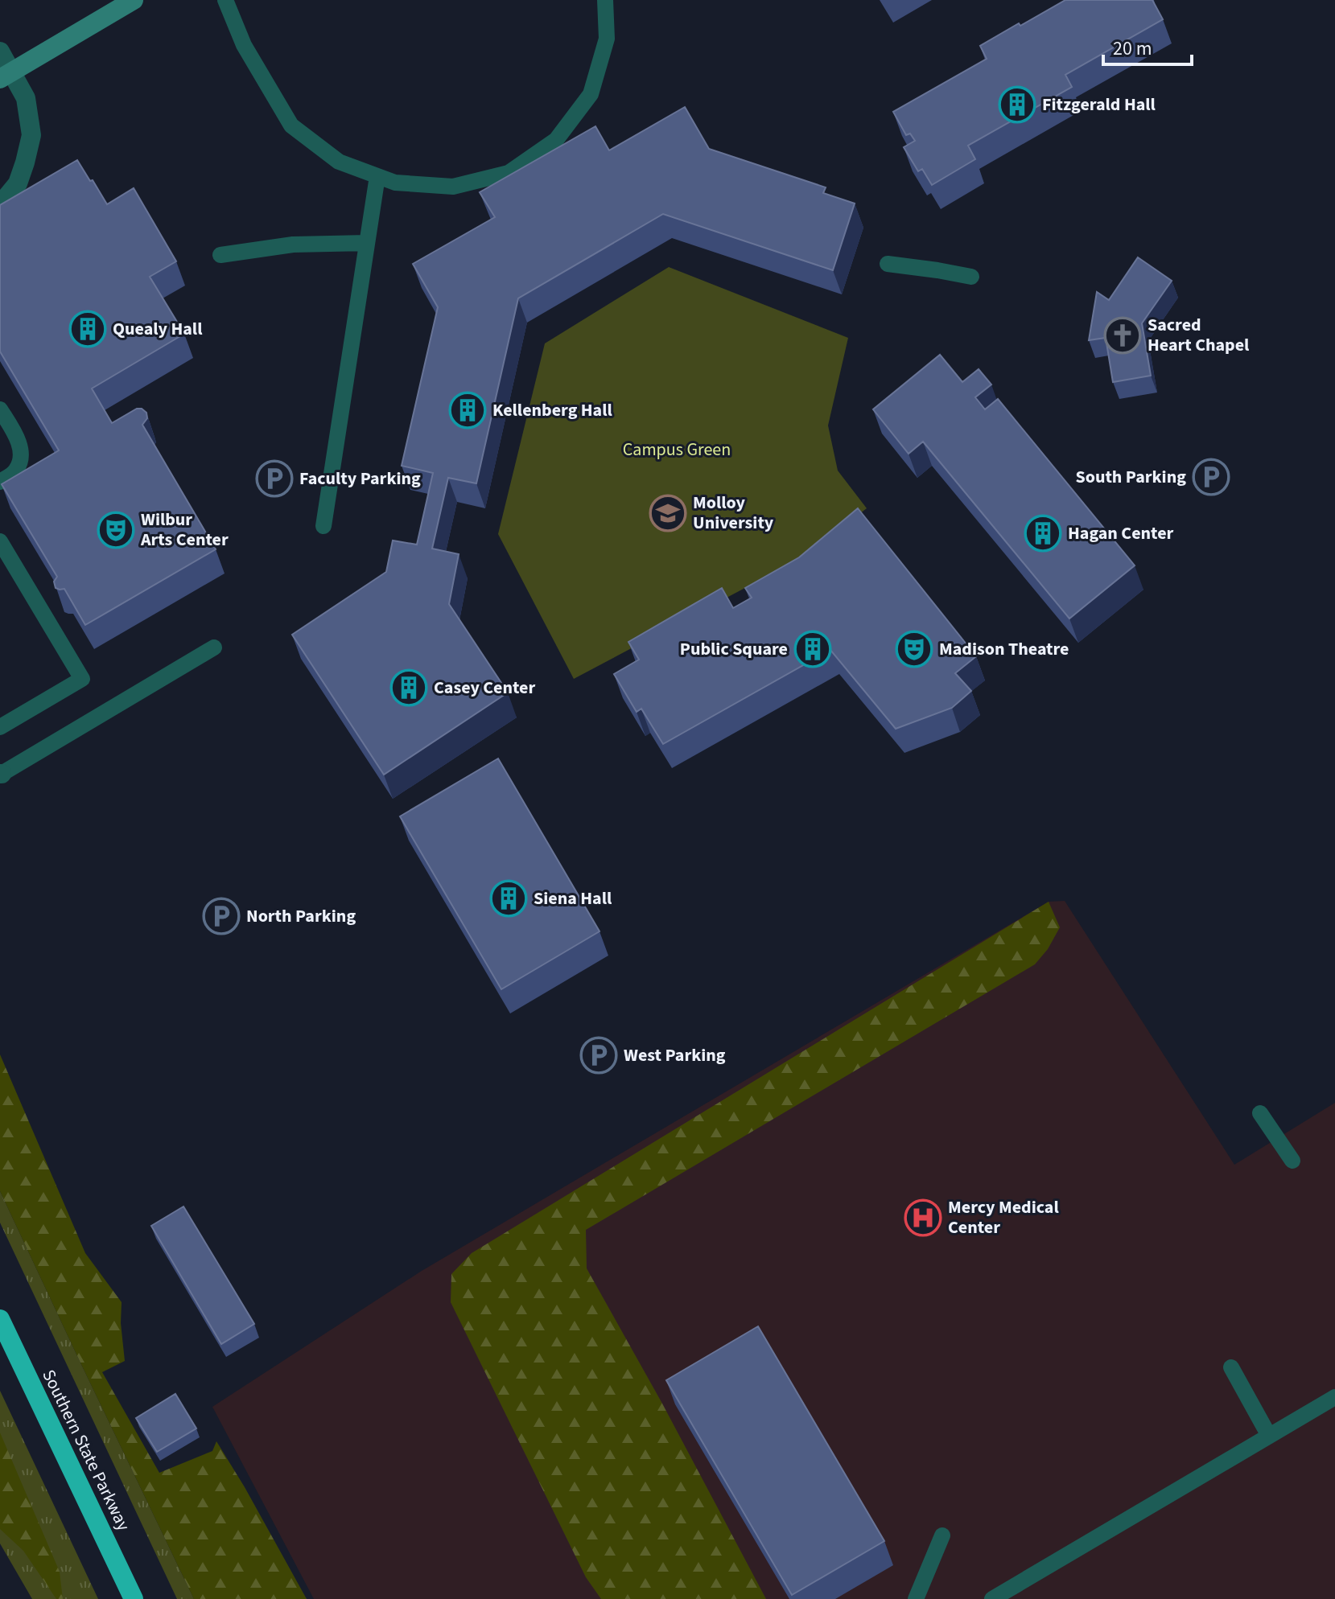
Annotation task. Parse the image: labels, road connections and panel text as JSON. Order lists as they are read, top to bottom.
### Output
{
  "streets": {
    "highway": ["Southern State Parkway"]
  },
  "parks": ["Campus Green"],
  "places": {
    "building": [
      "Fitzgerald Hall",
      "Quealy Hall",
      "Kellenberg Hall",
      "Hagan Center",
      "Public Square",
      "Casey Center",
      "Siena Hall"
    ],
    "church": ["Sacred Heart Chapel"],
    "parking": [
      "South Parking",
      "Faculty Parking",
      "North Parking",
      "West Parking"
    ],
    "school or university": ["Molloy University"],
    "theatre": ["Wilbur Arts Center", "Madison Theatre"],
    "hospital": ["Mercy Medical Center"]
  },
  "scale_bar": "20 m"
}
